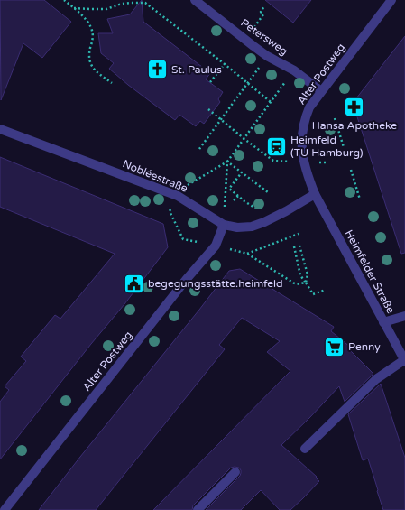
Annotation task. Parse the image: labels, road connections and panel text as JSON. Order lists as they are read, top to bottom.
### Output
{
  "streets": {
    "street": [
      "Petersweg",
      "Alter Postweg",
      "Nobléestraße",
      "Heimfelder Straße"
    ]
  },
  "crossings": [
    ["Petersweg", "Alter Postweg"],
    ["Alter Postweg", "Nobléestraße"],
    ["Alter Postweg", "Heimfelder Straße"],
    ["Nobléestraße", "Heimfelder Straße"]
  ],
  "places": {
    "church": ["St. Paulus"],
    "pharmacy": ["Hansa Apotheke"],
    "station": ["Heimfeld (TU Hamburg)"],
    "public building": ["begegungsstätte.heimfeld"],
    "supermarket": ["Penny"]
  }
}
